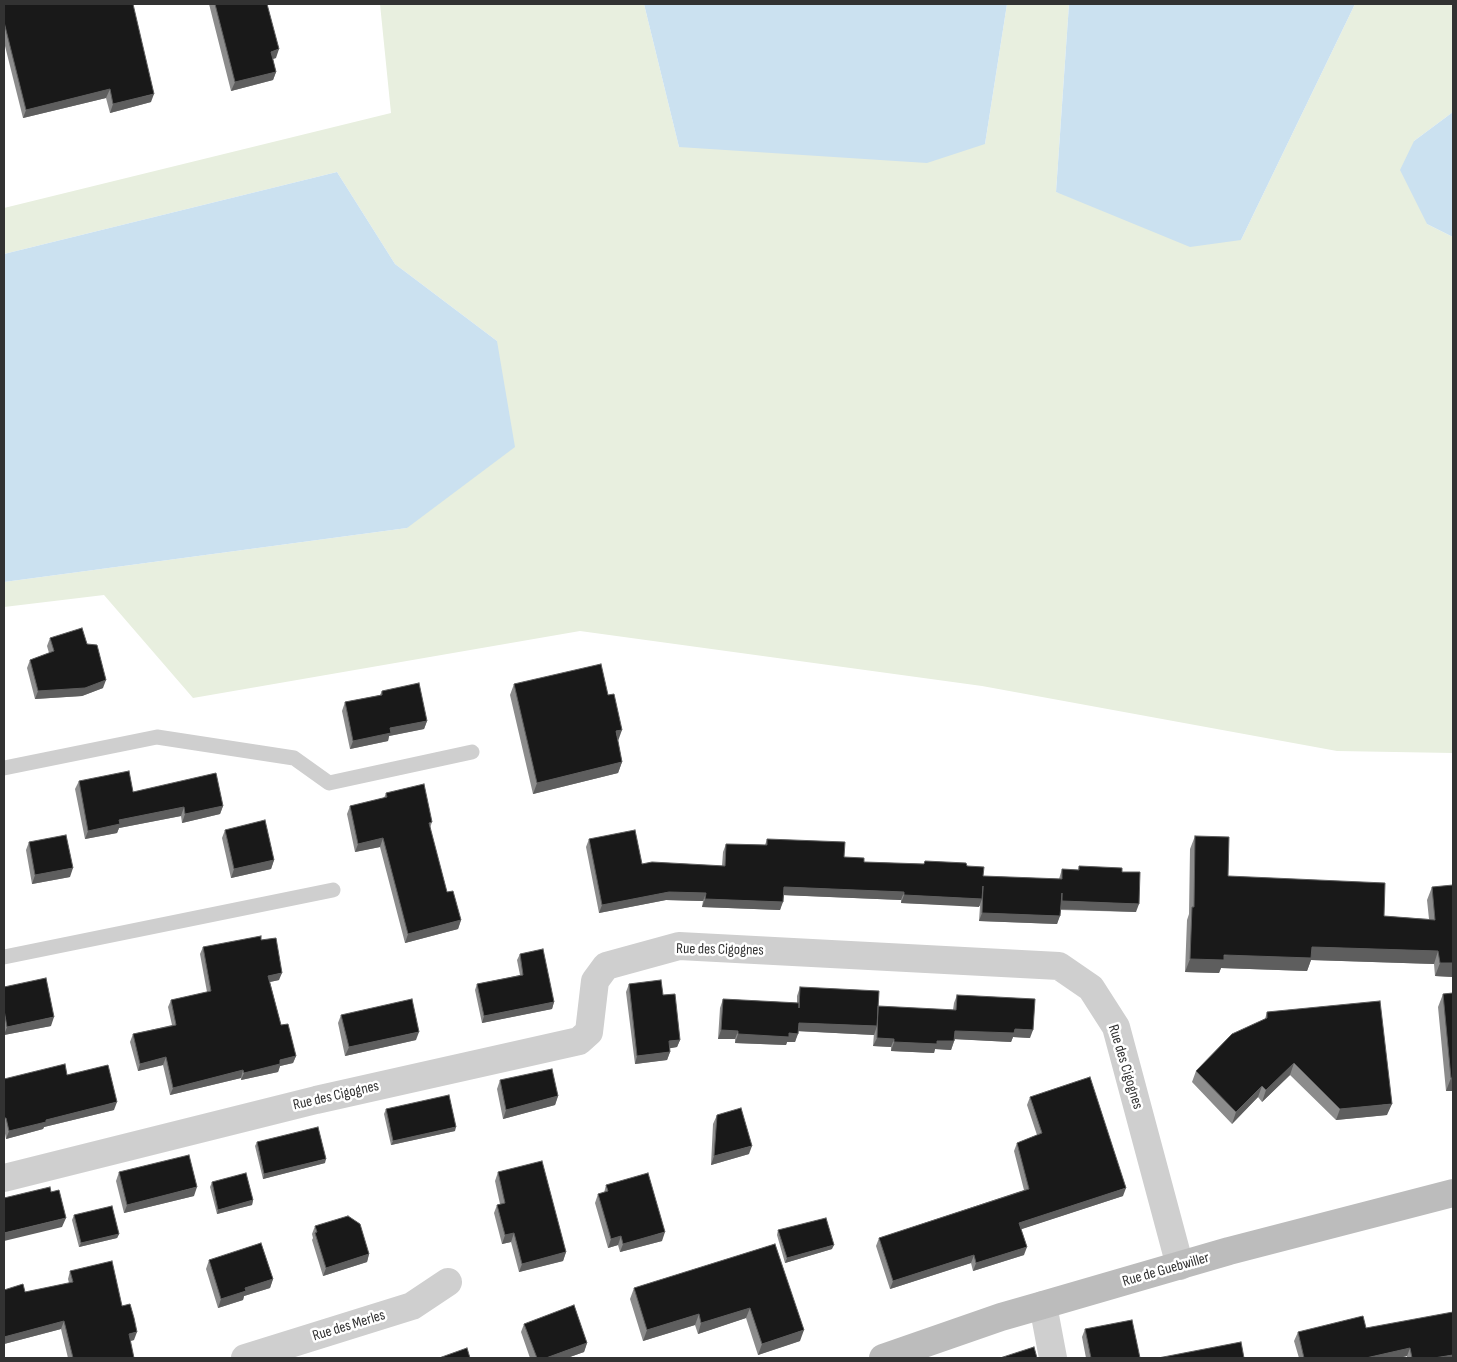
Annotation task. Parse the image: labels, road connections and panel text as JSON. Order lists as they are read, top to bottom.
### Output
{
  "streets": {
    "main road": ["Rue de Guebwiller"],
    "street": ["Rue des Cigognes", "Rue des Merles"]
  },
  "crossings": [
    ["Rue des Cigognes", "Rue de Guebwiller"]
  ]
}
